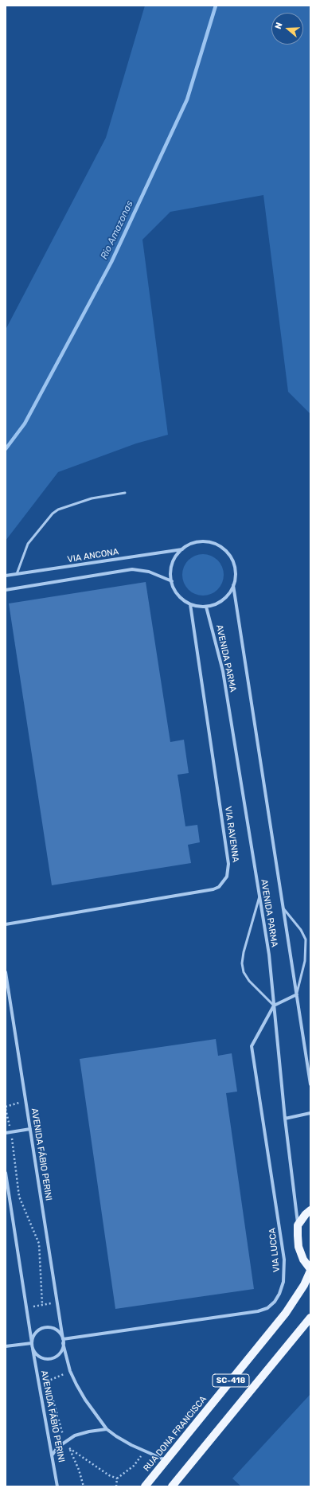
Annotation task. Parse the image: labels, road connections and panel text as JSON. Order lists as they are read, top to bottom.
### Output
{
  "streets": {
    "main road": ["SC-418", "RUA DONA FRANCISCA"],
    "street": [
      "VIA ANCONA",
      "AVENIDA PARMA",
      "VIA RAVENNA",
      "AVENIDA FÁBIO PERINI",
      "VIA LUCCA"
    ]
  },
  "crossings": [
    ["VIA ANCONA", "AVENIDA PARMA"],
    ["VIA ANCONA", "VIA RAVENNA"],
    ["AVENIDA PARMA", "VIA RAVENNA"],
    ["AVENIDA PARMA", "VIA LUCCA"],
    ["AVENIDA FÁBIO PERINI", "VIA LUCCA"]
  ],
  "water": ["Rio Amazonas"],
  "north": "left"
}
